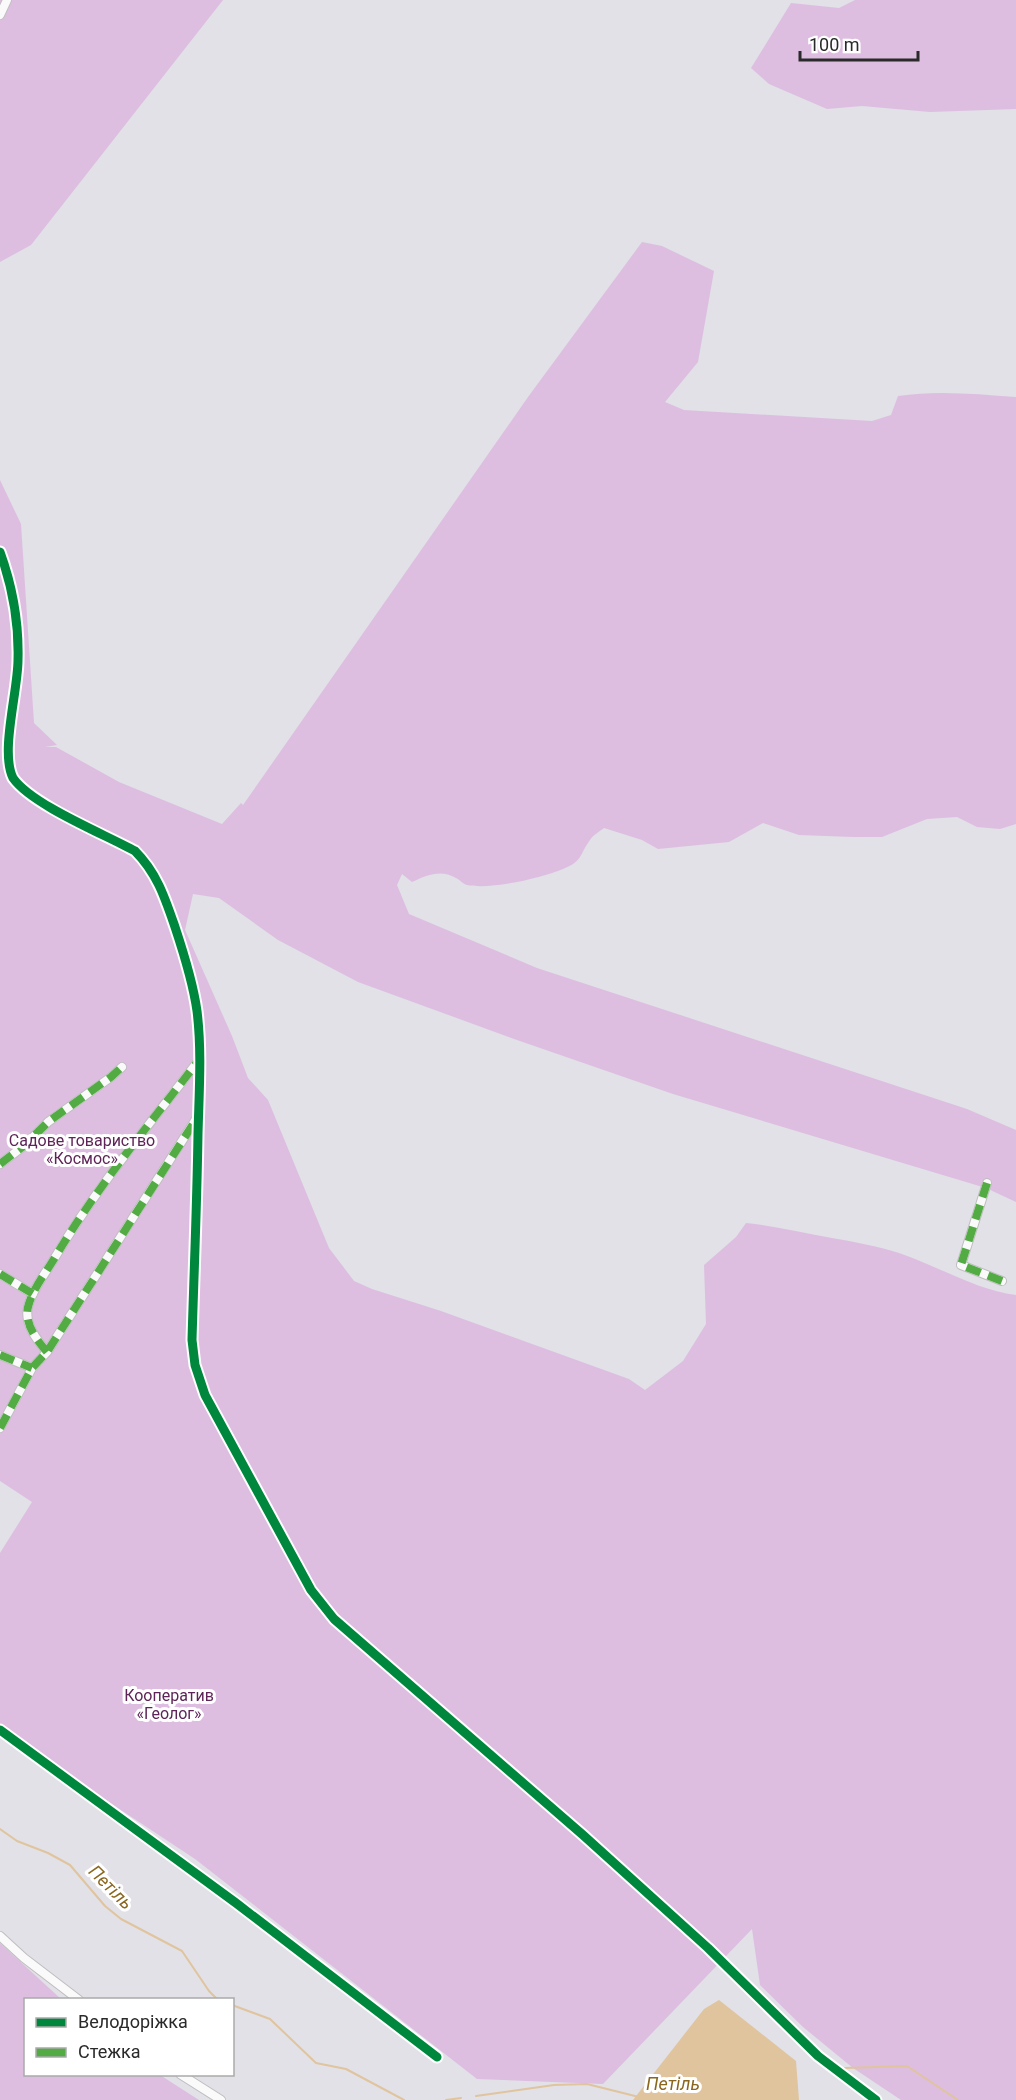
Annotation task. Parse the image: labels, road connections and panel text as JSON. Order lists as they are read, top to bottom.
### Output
{
  "water": ["Петіль"],
  "parks": ["Садове товариство «Космос»", "Кооператив «Геолог»"],
  "legend": ["Велодоріжка", "Стежка"],
  "scale_bar": "100 m"
}
